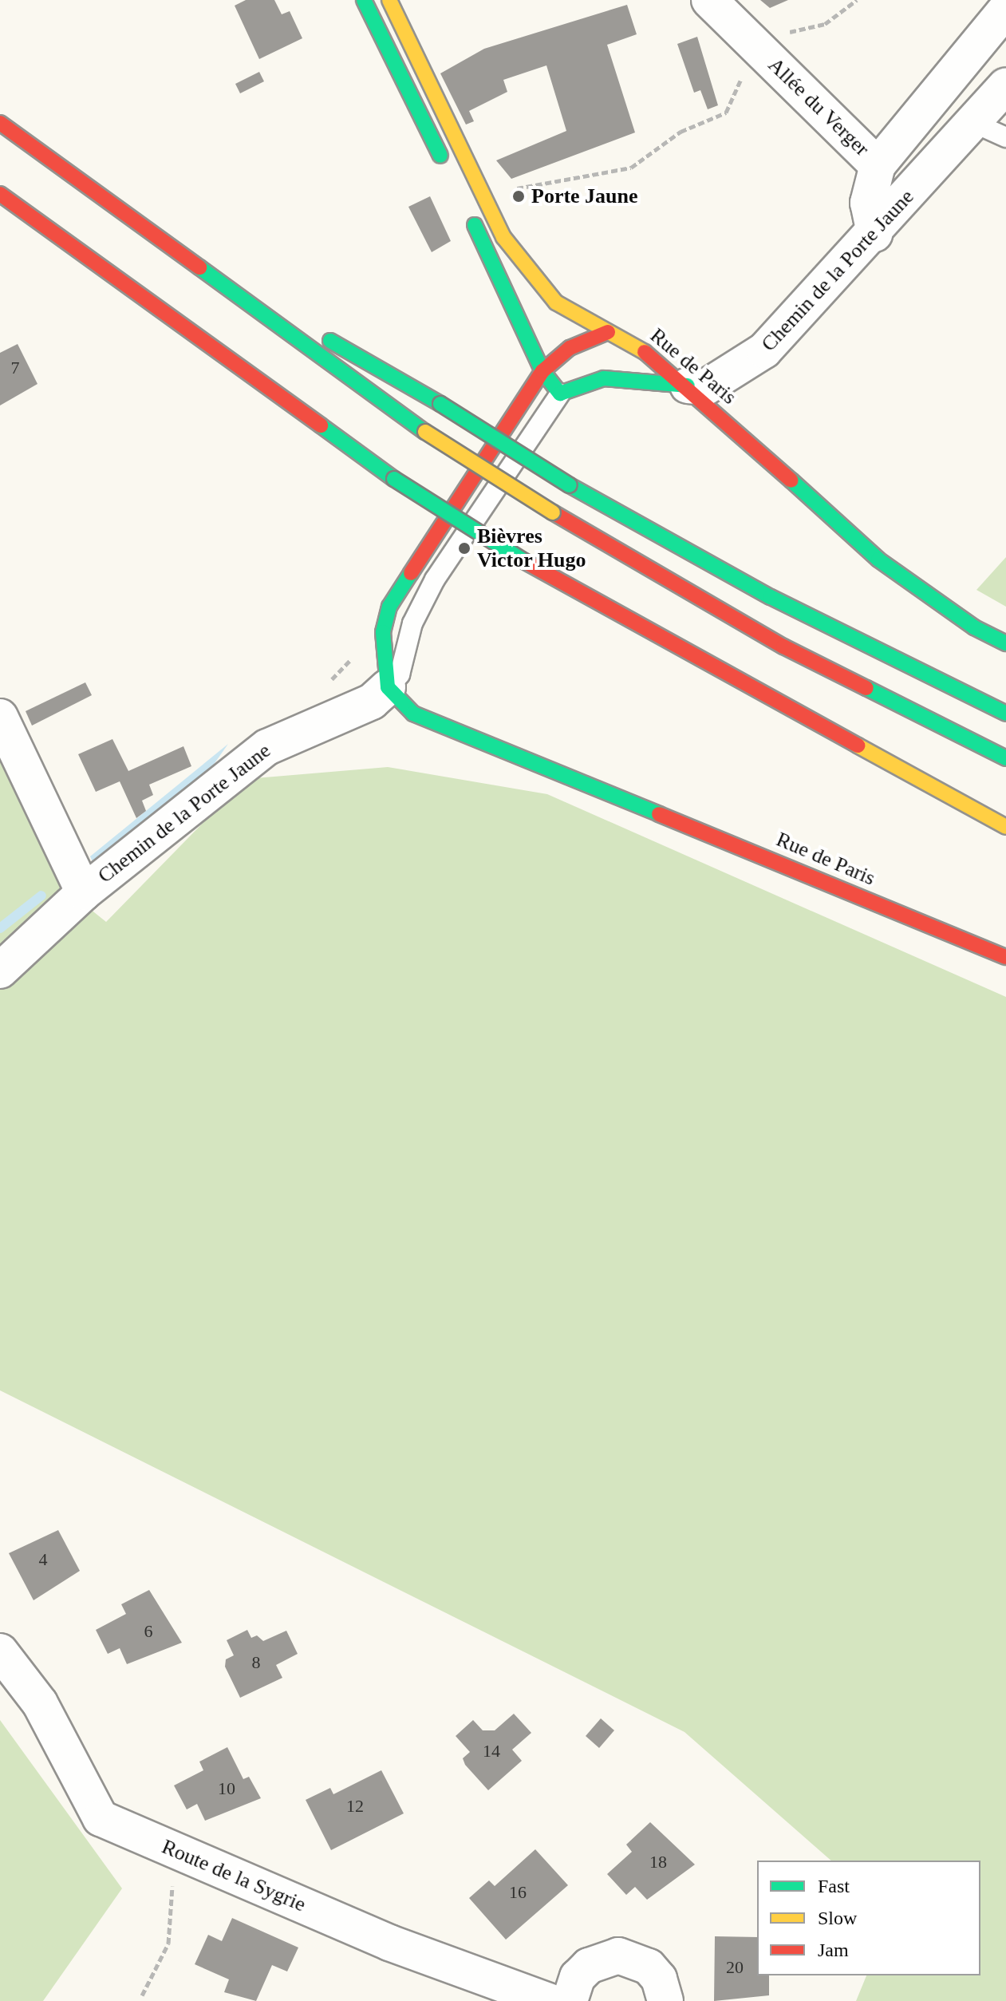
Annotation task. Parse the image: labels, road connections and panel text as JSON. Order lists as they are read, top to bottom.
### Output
{
  "streets": {
    "main road": ["Chemin de la Porte Jaune", "Rue de Paris"],
    "street": ["Allée du Verger", "Route de la Sygrie"]
  },
  "crossings": [
    ["Allée du Verger", "Chemin de la Porte Jaune"],
    ["Chemin de la Porte Jaune", "Rue de Paris"]
  ],
  "places": ["Porte Jaune", "Bièvres Victor Hugo"],
  "house_numbers": [
    "7",
    "4",
    "6",
    "8",
    "14",
    "10",
    "12",
    "18",
    "16",
    "20"
  ],
  "legend": ["Fast", "Slow", "Jam"]
}
